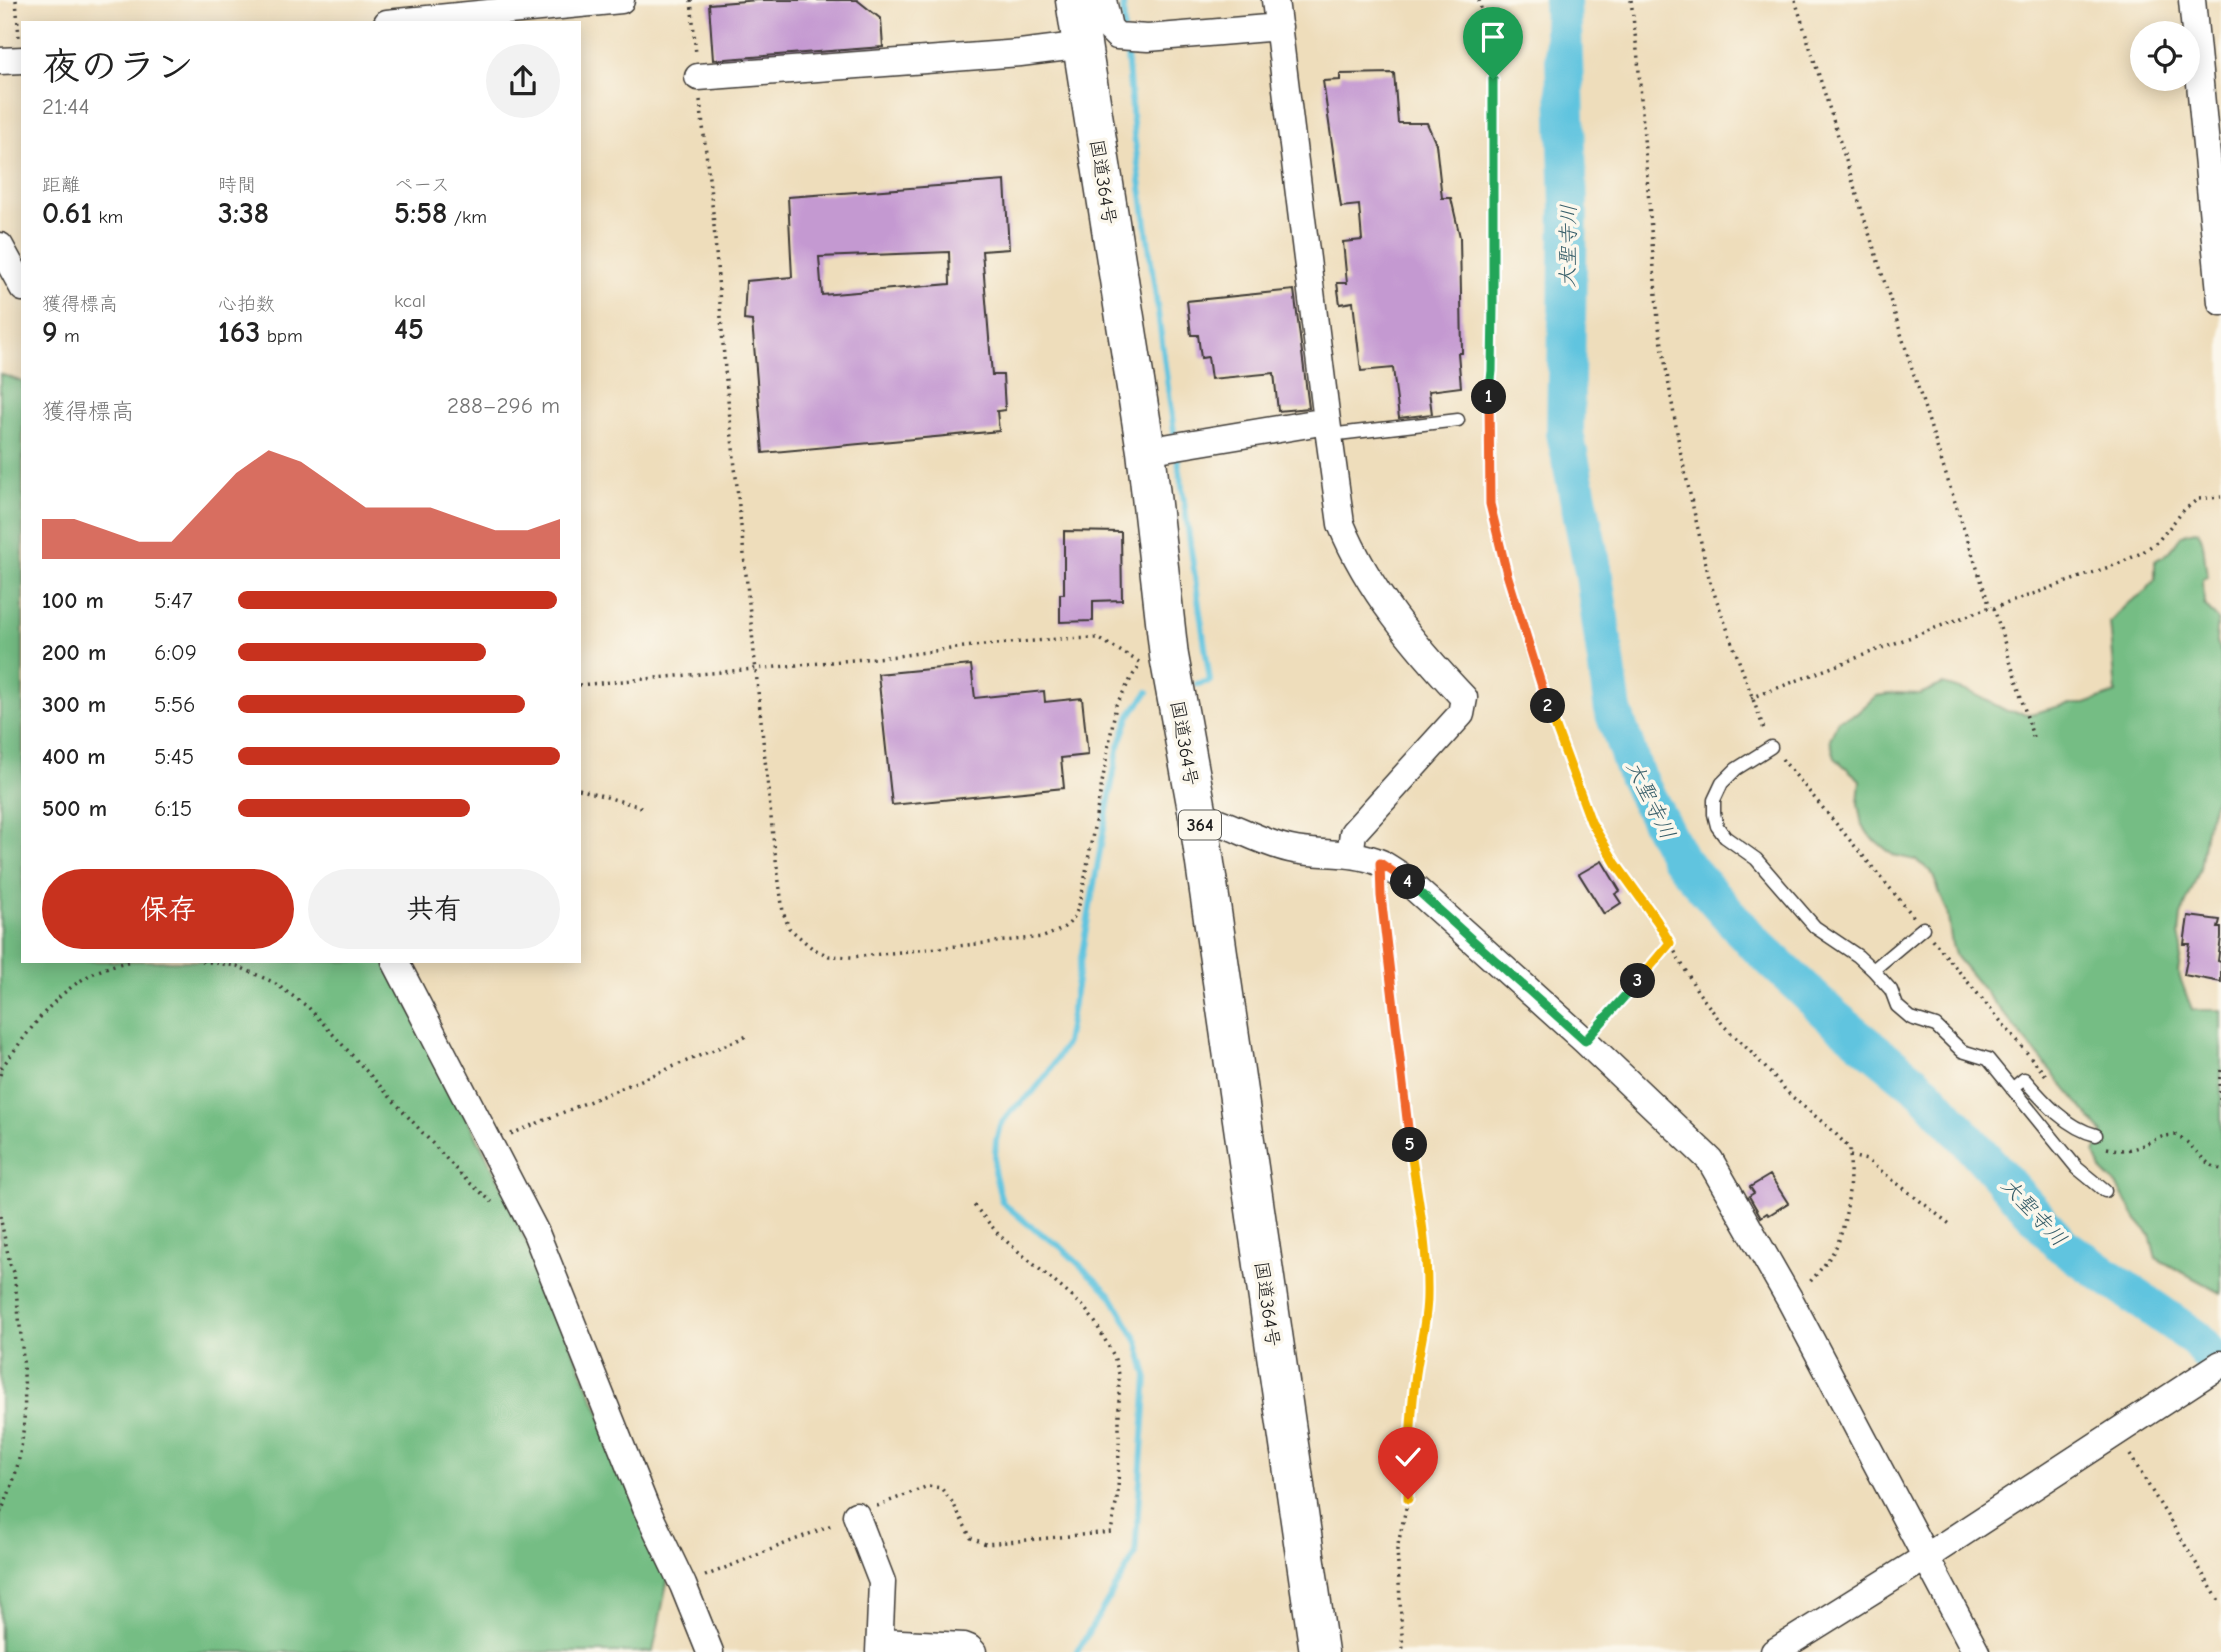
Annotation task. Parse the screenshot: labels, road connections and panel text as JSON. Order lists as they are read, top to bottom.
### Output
{
  "streets": {
    "highway": ["国道364号", "364"]
  },
  "water": ["大聖寺川"],
  "page": {
    "heading": ["夜のラン", "21:44"],
    "stats": [
      ["距離", "0.61 km"],
      ["時間", "3:38"],
      ["ペース", "5:58 /km"],
      ["獲得標高", "9 m"],
      ["心拍数", "163 bpm"],
      ["kcal", "45"]
    ],
    "chart": ["獲得標高", "288–296 m"],
    "pins": [
      "1",
      "2",
      "4",
      "3",
      "5"
    ],
    "list": [
      {
        "name": "100 m",
        "note": "5:47"
      },
      {
        "name": "200 m",
        "note": "6:09"
      },
      {
        "name": "300 m",
        "note": "5:56"
      },
      {
        "name": "400 m",
        "note": "5:45"
      },
      {
        "name": "500 m",
        "note": "6:15"
      }
    ],
    "buttons": ["保存", "共有"]
  }
}
